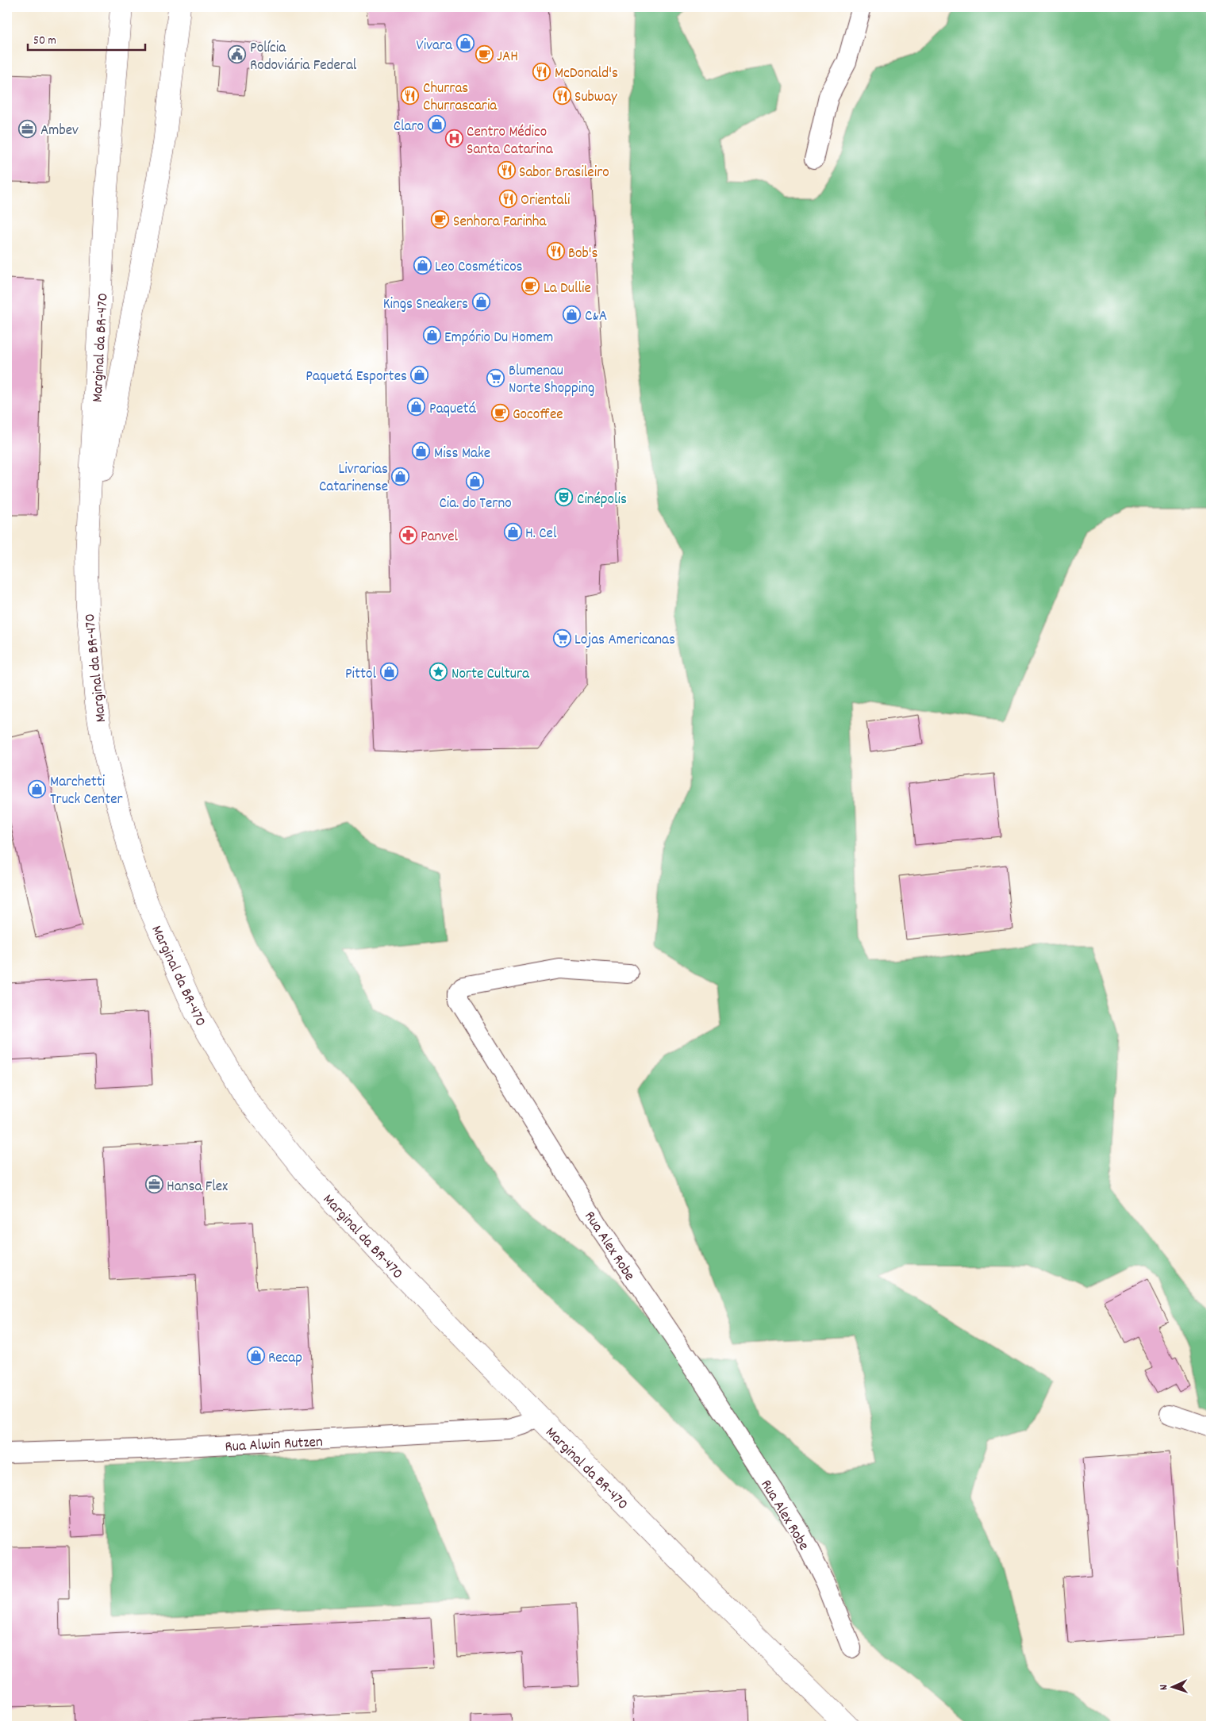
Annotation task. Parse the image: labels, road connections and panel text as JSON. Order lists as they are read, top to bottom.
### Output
{
  "streets": {
    "highway": ["Marginal da BR-470"],
    "street": ["Rua Alex Robe", "Rua Alwin Rutzen"]
  },
  "crossings": [
    ["Marginal da BR-470", "Rua Alwin Rutzen"]
  ],
  "places": {
    "shop": [
      "Vivara",
      "Claro",
      "Leo Cosméticos",
      "Kings Sneakers",
      "C&A",
      "Empório Du Homem",
      "Paquetá Esportes",
      "Paquetá",
      "Miss Make",
      "Livrarias Catarinense",
      "Cia. do Terno",
      "H. Cel",
      "Pittol",
      "Marchetti Truck Center",
      "Recap"
    ],
    "public building": ["Polícia Rodoviária Federal"],
    "cafe": [
      "JAH",
      "Senhora Farinha",
      "La Dullie",
      "Gocoffee"
    ],
    "restaurant": [
      "McDonald's",
      "Churras Churrascaria",
      "Subway",
      "Sabor Brasileiro",
      "Orientali",
      "Bob's"
    ],
    "office": ["Ambev", "Hansa Flex"],
    "hospital": ["Centro Médico Santa Catarina"],
    "supermarket": ["Blumenau Norte Shopping", "Lojas Americanas"],
    "theatre": ["Cinépolis"],
    "pharmacy": ["Panvel"],
    "place": ["Norte Cultura"]
  },
  "scale_bar": "50 m",
  "north": "left"
}
